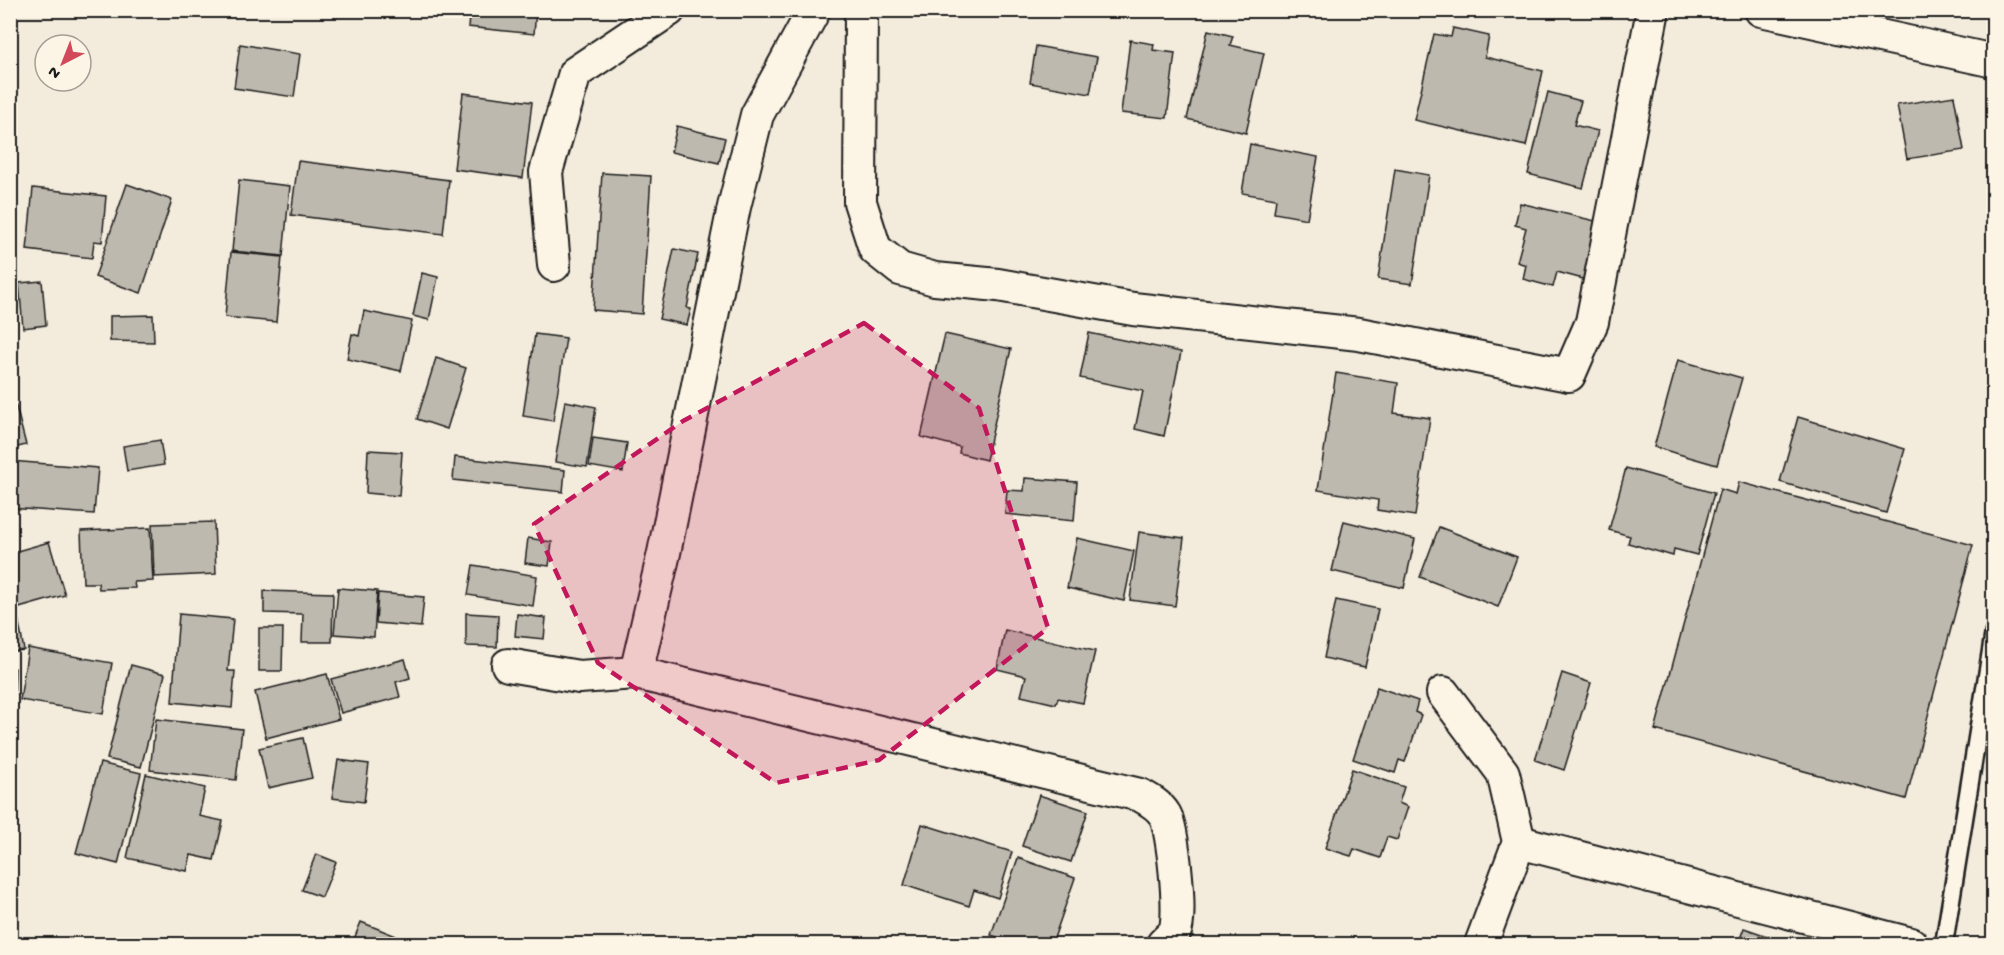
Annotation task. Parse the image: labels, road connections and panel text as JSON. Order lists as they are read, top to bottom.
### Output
{
  "north": "bottom left"
}
